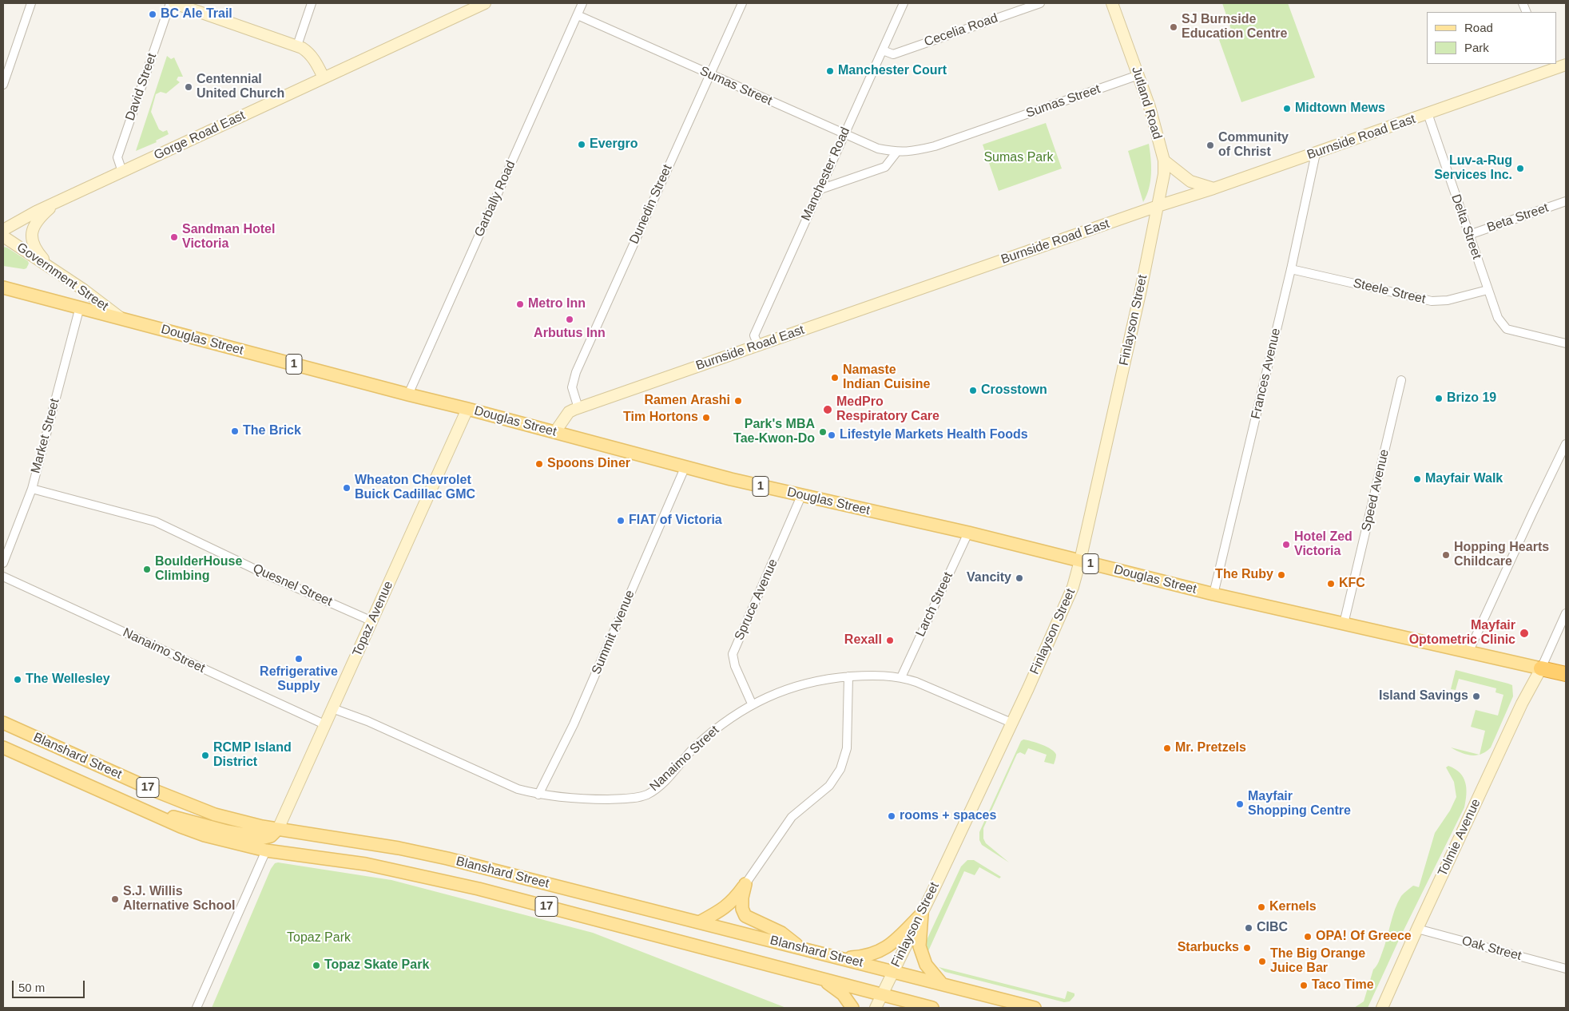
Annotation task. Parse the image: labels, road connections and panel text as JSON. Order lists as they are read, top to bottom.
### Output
{
  "streets": {
    "highway": ["Douglas Street", "1"],
    "main road": [
      "Jutland Road",
      "Gorge Road East",
      "Burnside Road East",
      "Government Street",
      "Finlayson Street",
      "Topaz Avenue",
      "Blanshard Street",
      "17",
      "Tolmie Avenue"
    ],
    "street": [
      "Cecelia Road",
      "Sumas Street",
      "David Street",
      "Manchester Road",
      "Garbally Road",
      "Dunedin Street",
      "Beta Street",
      "Delta Street",
      "Steele Street",
      "Frances Avenue",
      "Market Street",
      "Speed Avenue",
      "Quesnel Street",
      "Spruce Avenue",
      "Larch Street",
      "Summit Avenue",
      "Nanaimo Street",
      "Oak Street"
    ]
  },
  "crossings": [
    ["Cecelia Road", "Manchester Road"],
    ["Sumas Street", "Jutland Road"],
    ["Sumas Street", "Manchester Road"],
    ["Sumas Street", "Garbally Road"],
    ["Sumas Street", "Dunedin Street"],
    ["David Street", "Gorge Road East"],
    ["Jutland Road", "Burnside Road East"],
    ["Jutland Road", "Finlayson Street"],
    ["Burnside Road East", "Manchester Road"],
    ["Burnside Road East", "Dunedin Street"],
    ["Burnside Road East", "Delta Street"],
    ["Burnside Road East", "Finlayson Street"],
    ["Burnside Road East", "Douglas Street"],
    ["Burnside Road East", "Frances Avenue"],
    ["Garbally Road", "Douglas Street"],
    ["Beta Street", "Delta Street"],
    ["Delta Street", "Steele Street"],
    ["Government Street", "Douglas Street"],
    ["Steele Street", "Frances Avenue"],
    ["Finlayson Street", "Douglas Street"],
    ["Finlayson Street", "Nanaimo Street"],
    ["Finlayson Street", "Blanshard Street"],
    ["Douglas Street", "Frances Avenue"],
    ["Douglas Street", "Market Street"],
    ["Douglas Street", "Speed Avenue"],
    ["Douglas Street", "Spruce Avenue"],
    ["Douglas Street", "Larch Street"],
    ["Douglas Street", "Topaz Avenue"],
    ["Douglas Street", "Summit Avenue"],
    ["Douglas Street", "Tolmie Avenue"],
    ["Market Street", "Quesnel Street"],
    ["Quesnel Street", "Topaz Avenue"],
    ["Spruce Avenue", "Nanaimo Street"],
    ["Larch Street", "Nanaimo Street"],
    ["Topaz Avenue", "Nanaimo Street"],
    ["Topaz Avenue", "Blanshard Street"],
    ["Summit Avenue", "Nanaimo Street"],
    ["Tolmie Avenue", "Oak Street"]
  ],
  "parks": ["Sumas Park", "Topaz Park"],
  "places": [
    "BC Ale Trail",
    "SJ Burnside Education Centre",
    "Manchester Court",
    "Centennial United Church",
    "Midtown Mews",
    "Evergro",
    "Community of Christ",
    "Luv-a-Rug Services Inc.",
    "Sandman Hotel Victoria",
    "Metro Inn",
    "Arbutus Inn",
    "Namaste Indian Cuisine",
    "Crosstown",
    "Brizo 19",
    "Ramen Arashi",
    "MedPro Respiratory Care",
    "Tim Hortons",
    "The Brick",
    "Park's MBA Tae-Kwon-Do",
    "Lifestyle Markets Health Foods",
    "Spoons Diner",
    "Mayfair Walk",
    "Wheaton Chevrolet Buick Cadillac GMC",
    "FIAT of Victoria",
    "Hotel Zed Victoria",
    "Hopping Hearts Childcare",
    "BoulderHouse Climbing",
    "The Ruby",
    "Vancity",
    "KFC",
    "Mayfair Optometric Clinic",
    "Rexall",
    "Refrigerative Supply",
    "The Wellesley",
    "Island Savings",
    "Mr. Pretzels",
    "RCMP Island District",
    "Mayfair Shopping Centre",
    "rooms + spaces",
    "S.J. Willis Alternative School",
    "Kernels",
    "CIBC",
    "OPA! Of Greece",
    "Starbucks",
    "The Big Orange Juice Bar",
    "Topaz Skate Park",
    "Taco Time"
  ],
  "legend": ["Road", "Park"],
  "scale_bar": "50 m"
}
